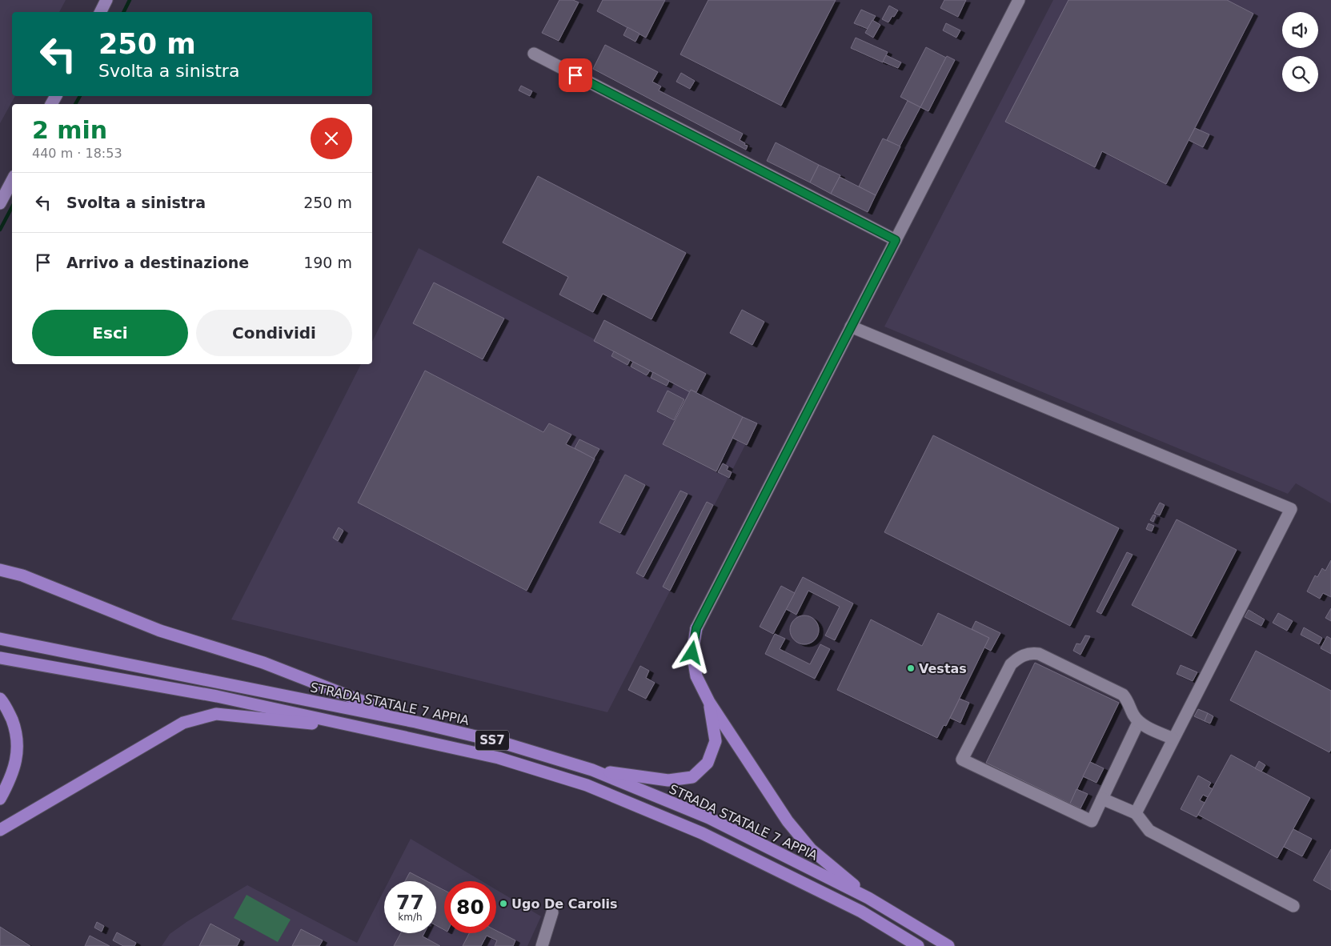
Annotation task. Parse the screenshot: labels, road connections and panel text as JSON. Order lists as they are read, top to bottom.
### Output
{
  "streets": {
    "highway": ["STRADA STATALE 7 APPIA", "SS7"]
  },
  "places": ["Vestas", "Ugo De Carolis"],
  "page": {
    "turn": ["250 m", "Svolta a sinistra"],
    "heading": ["2 min", "440 m · 18:53"],
    "list": [
      {
        "name": "Svolta a sinistra",
        "value": "250 m"
      },
      {
        "name": "Arrivo a destinazione",
        "value": "190 m"
      }
    ],
    "buttons": ["Esci", "Condividi"],
    "speed": "77 km/h",
    "limit": "80"
  }
}
